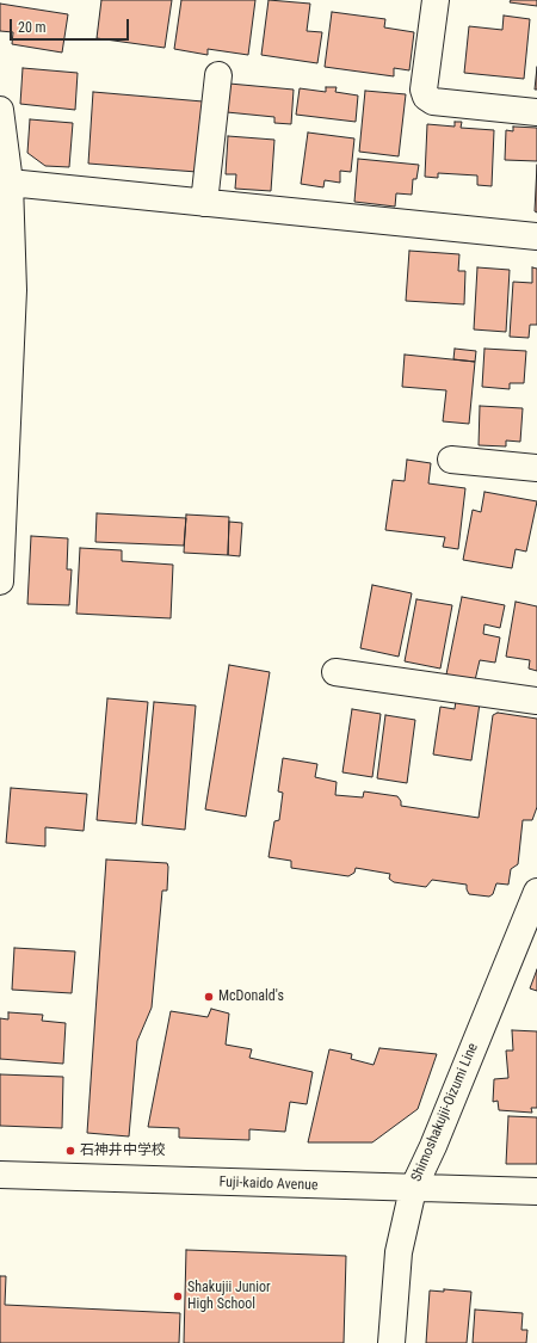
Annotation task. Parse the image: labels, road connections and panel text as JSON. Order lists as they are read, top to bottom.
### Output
{
  "streets": {
    "street": ["Shimoshakujii-Oizumi Line", "Fuji-kaido Avenue"]
  },
  "crossings": [
    ["Shimoshakujii-Oizumi Line", "Fuji-kaido Avenue"]
  ],
  "places": ["McDonald's", "石神井中学校", "Shakujii Junior High School"],
  "scale_bar": "20 m"
}
